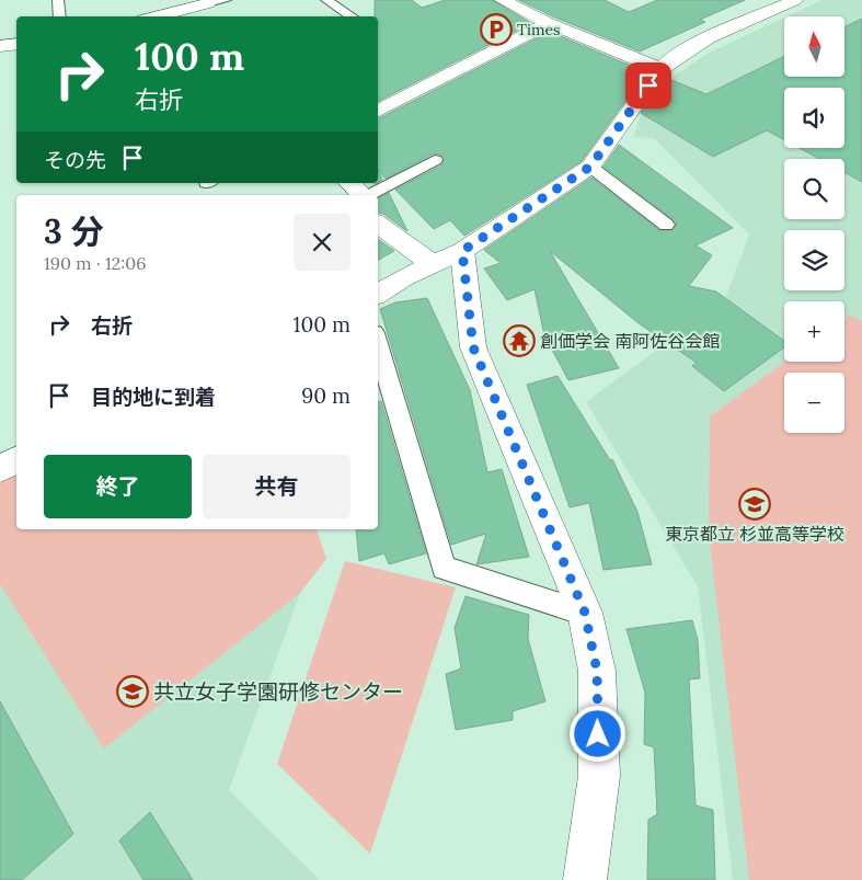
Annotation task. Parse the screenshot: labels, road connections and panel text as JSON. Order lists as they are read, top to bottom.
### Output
{
  "places": {
    "parking": ["Times"],
    "temple": ["創価学会 南阿佐谷会館"],
    "school or university": ["東京都立 杉並高等学校", "共立女子学園研修センター"]
  },
  "north": "top",
  "page": {
    "map_buttons": ["+", "−"],
    "turn": ["100 m", "右折"],
    "then": "その先",
    "heading": ["3 分", "190 m · 12:06"],
    "list": [
      {
        "name": "右折",
        "value": "100 m"
      },
      {
        "name": "目的地に到着",
        "value": "90 m"
      }
    ],
    "buttons": ["終了", "共有"]
  }
}
